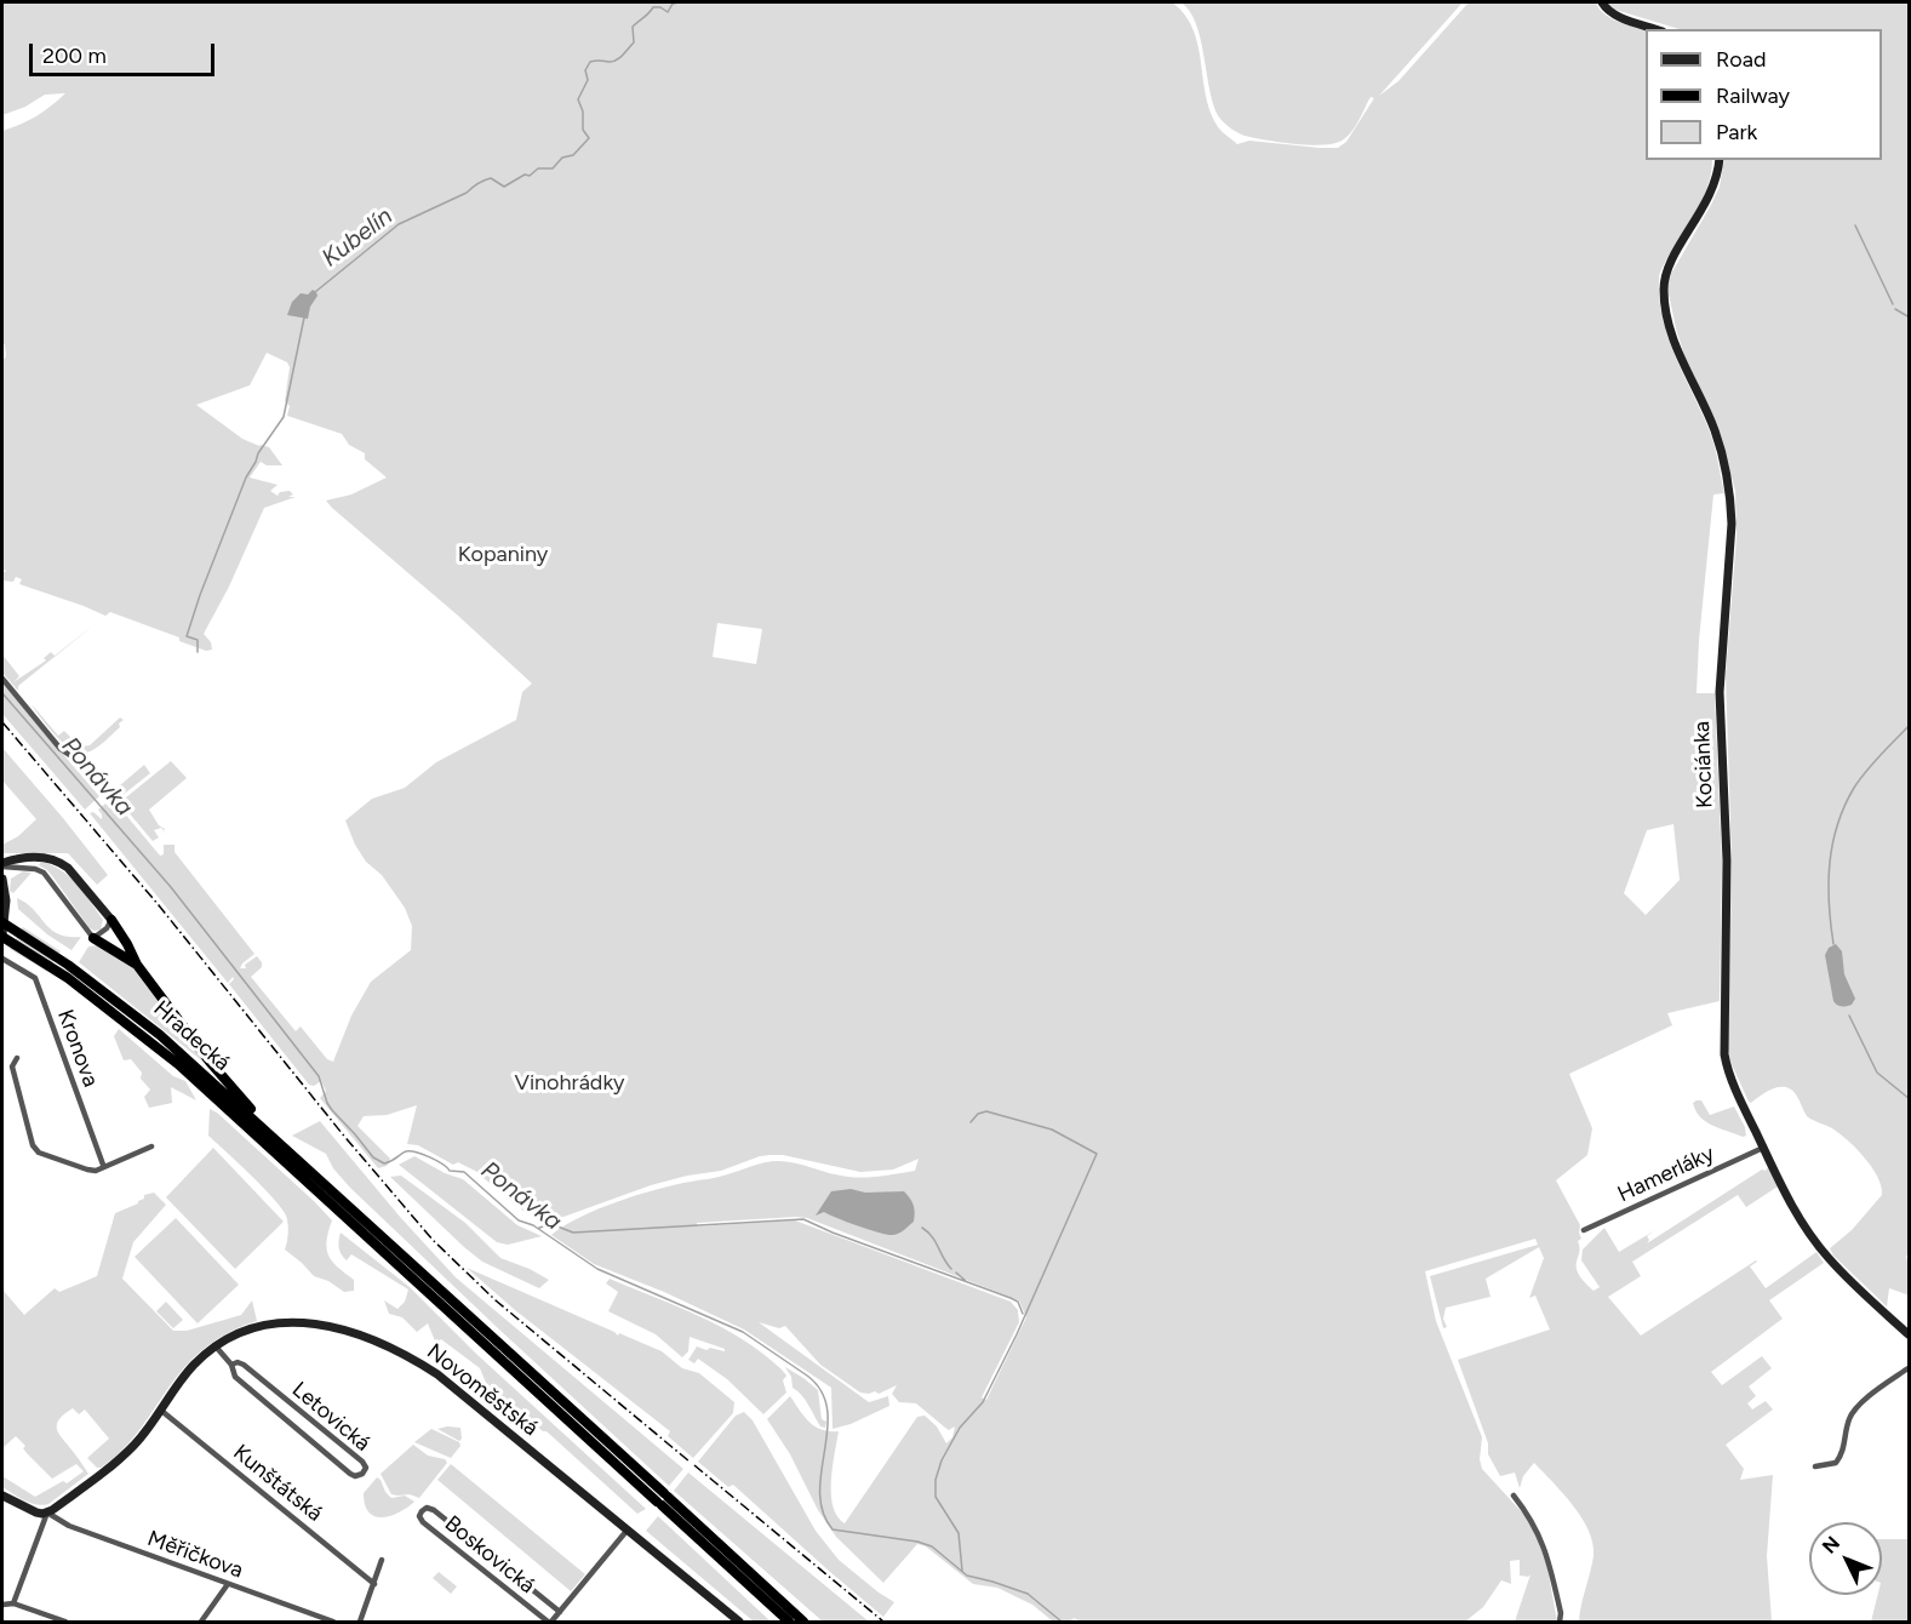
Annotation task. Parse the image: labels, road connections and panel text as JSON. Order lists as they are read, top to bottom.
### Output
{
  "streets": {
    "highway": ["Hradecká"],
    "street": [
      "Kociánka",
      "Kronova",
      "Hamerláky",
      "Novoměstská",
      "Letovická",
      "Kunštátská",
      "Měřičkova",
      "Boskovická"
    ]
  },
  "crossings": [
    ["Kociánka", "Hamerláky"],
    ["Novoměstská", "Letovická"],
    ["Novoměstská", "Kunštátská"],
    ["Novoměstská", "Měřičkova"],
    ["Novoměstská", "Boskovická"]
  ],
  "water": ["Kubelín", "Ponávka"],
  "parks": ["Kopaniny", "Vinohrádky"],
  "legend": ["Road", "Railway", "Park"],
  "scale_bar": "200 m",
  "north": "top left"
}
